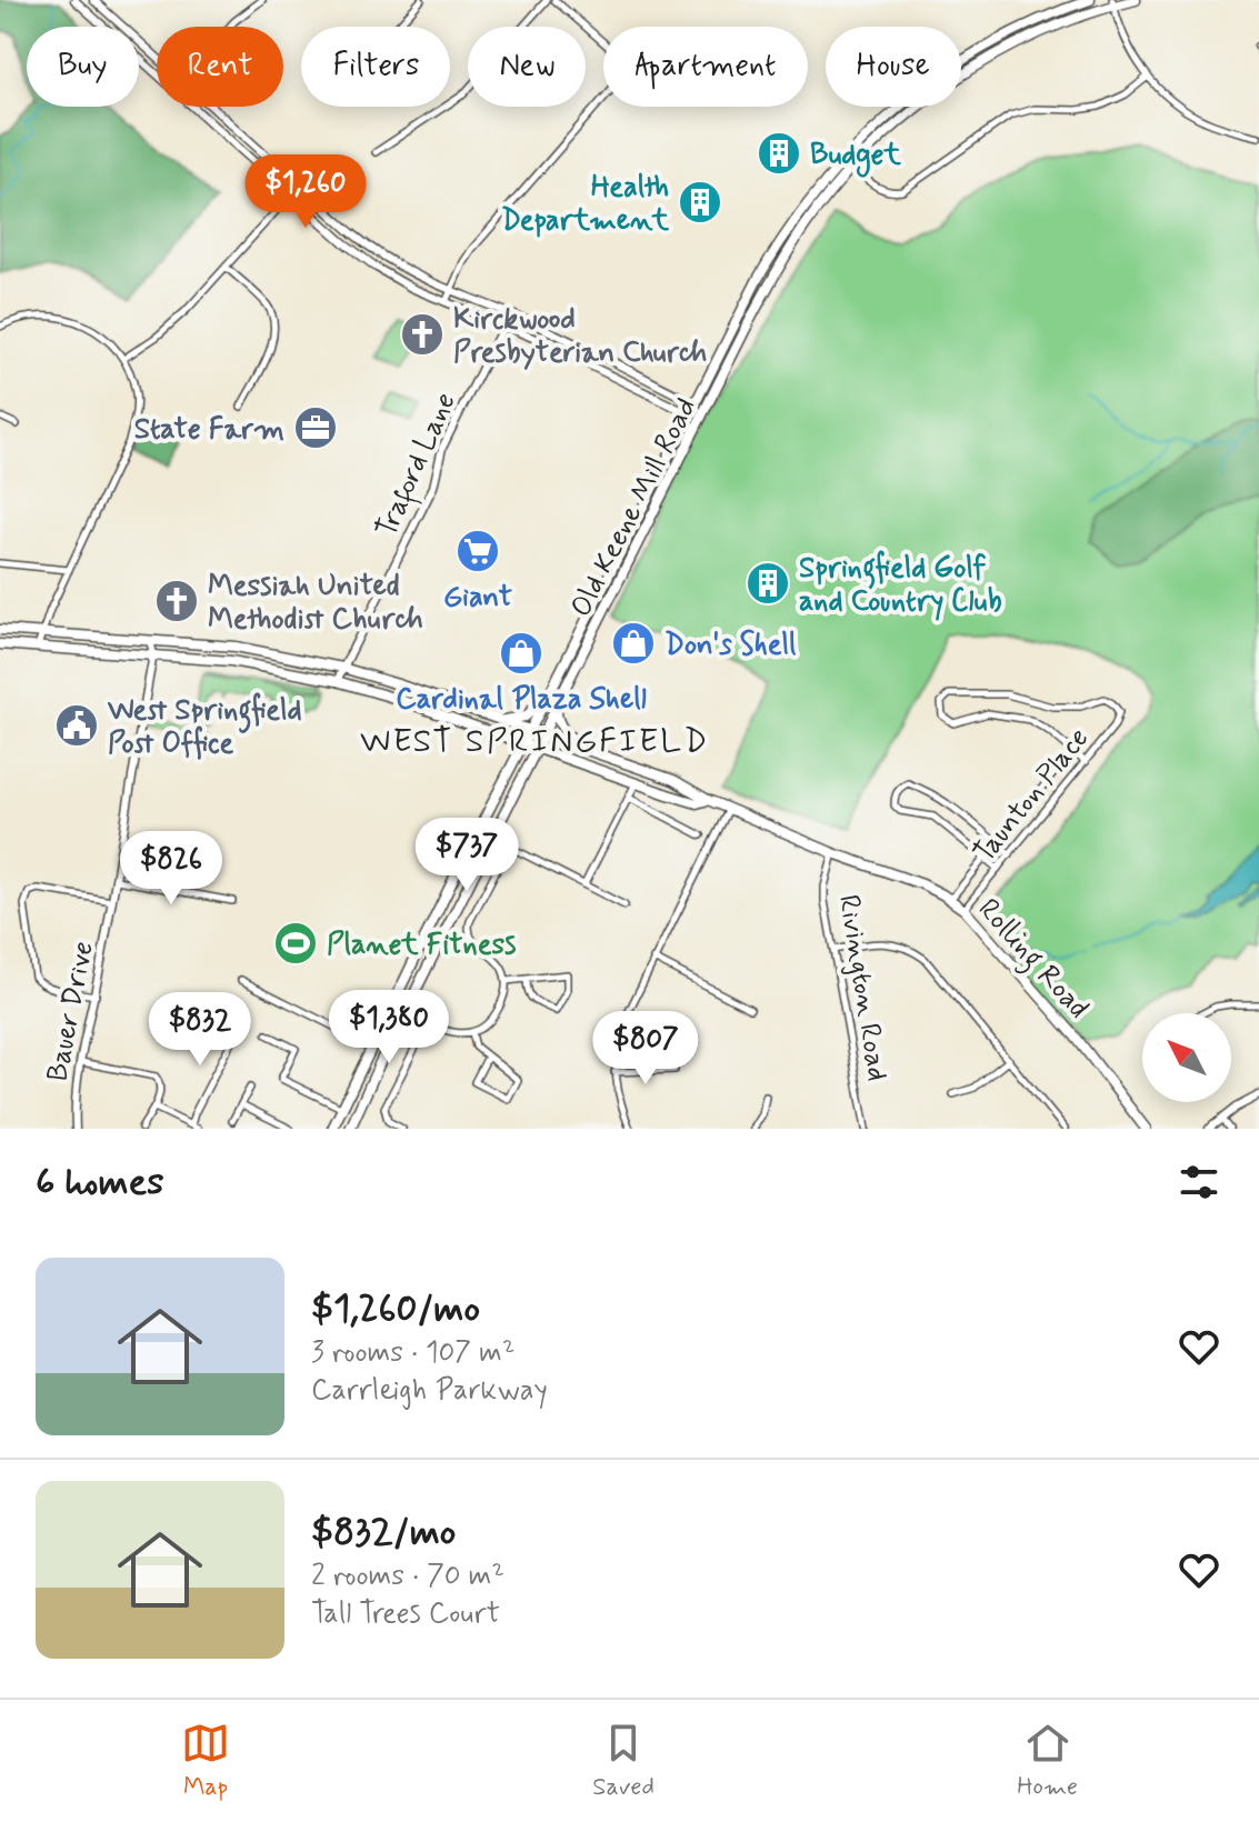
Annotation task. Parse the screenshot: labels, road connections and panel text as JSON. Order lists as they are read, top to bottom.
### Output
{
  "streets": {
    "main road": ["Old Keene Mill Road", "Rolling Road"],
    "street": [
      "Traford Lane",
      "Taunton Place",
      "Rivington Road",
      "Bauer Drive"
    ]
  },
  "crossings": [
    ["Traford Lane", "Rolling Road"],
    ["Old Keene Mill Road", "Rolling Road"],
    ["Taunton Place", "Rolling Road"],
    ["Rolling Road", "Rivington Road"],
    ["Rolling Road", "Bauer Drive"]
  ],
  "districts": ["WEST SPRINGFIELD"],
  "places": {
    "building": ["Budget", "Health Department", "Springfield Golf and Country Club"],
    "church": ["Kirckwood Presbyterian Church", "Messiah United Methodist Church"],
    "office": ["State Farm"],
    "supermarket": ["Giant"],
    "shop": ["Don's Shell", "Cardinal Plaza Shell"],
    "public building": ["West Springfield Post Office"],
    "sports": ["Planet Fitness"]
  },
  "north": "top left",
  "page": {
    "chip": [
      "Buy",
      "Rent",
      "Filters",
      "New",
      "Apartment",
      "House"
    ],
    "price": [
      "$1,260",
      "$737",
      "$826",
      "$1,380",
      "$832",
      "$807"
    ],
    "heading": "6 homes",
    "list": [
      {
        "name": "$1,260/mo",
        "note": "3 rooms · 107 m² · Carrleigh Parkway"
      },
      {
        "name": "$832/mo",
        "note": "2 rooms · 70 m² · Tall Trees Court"
      }
    ],
    "tabs": ["Map", "Saved", "Home"]
  }
}
